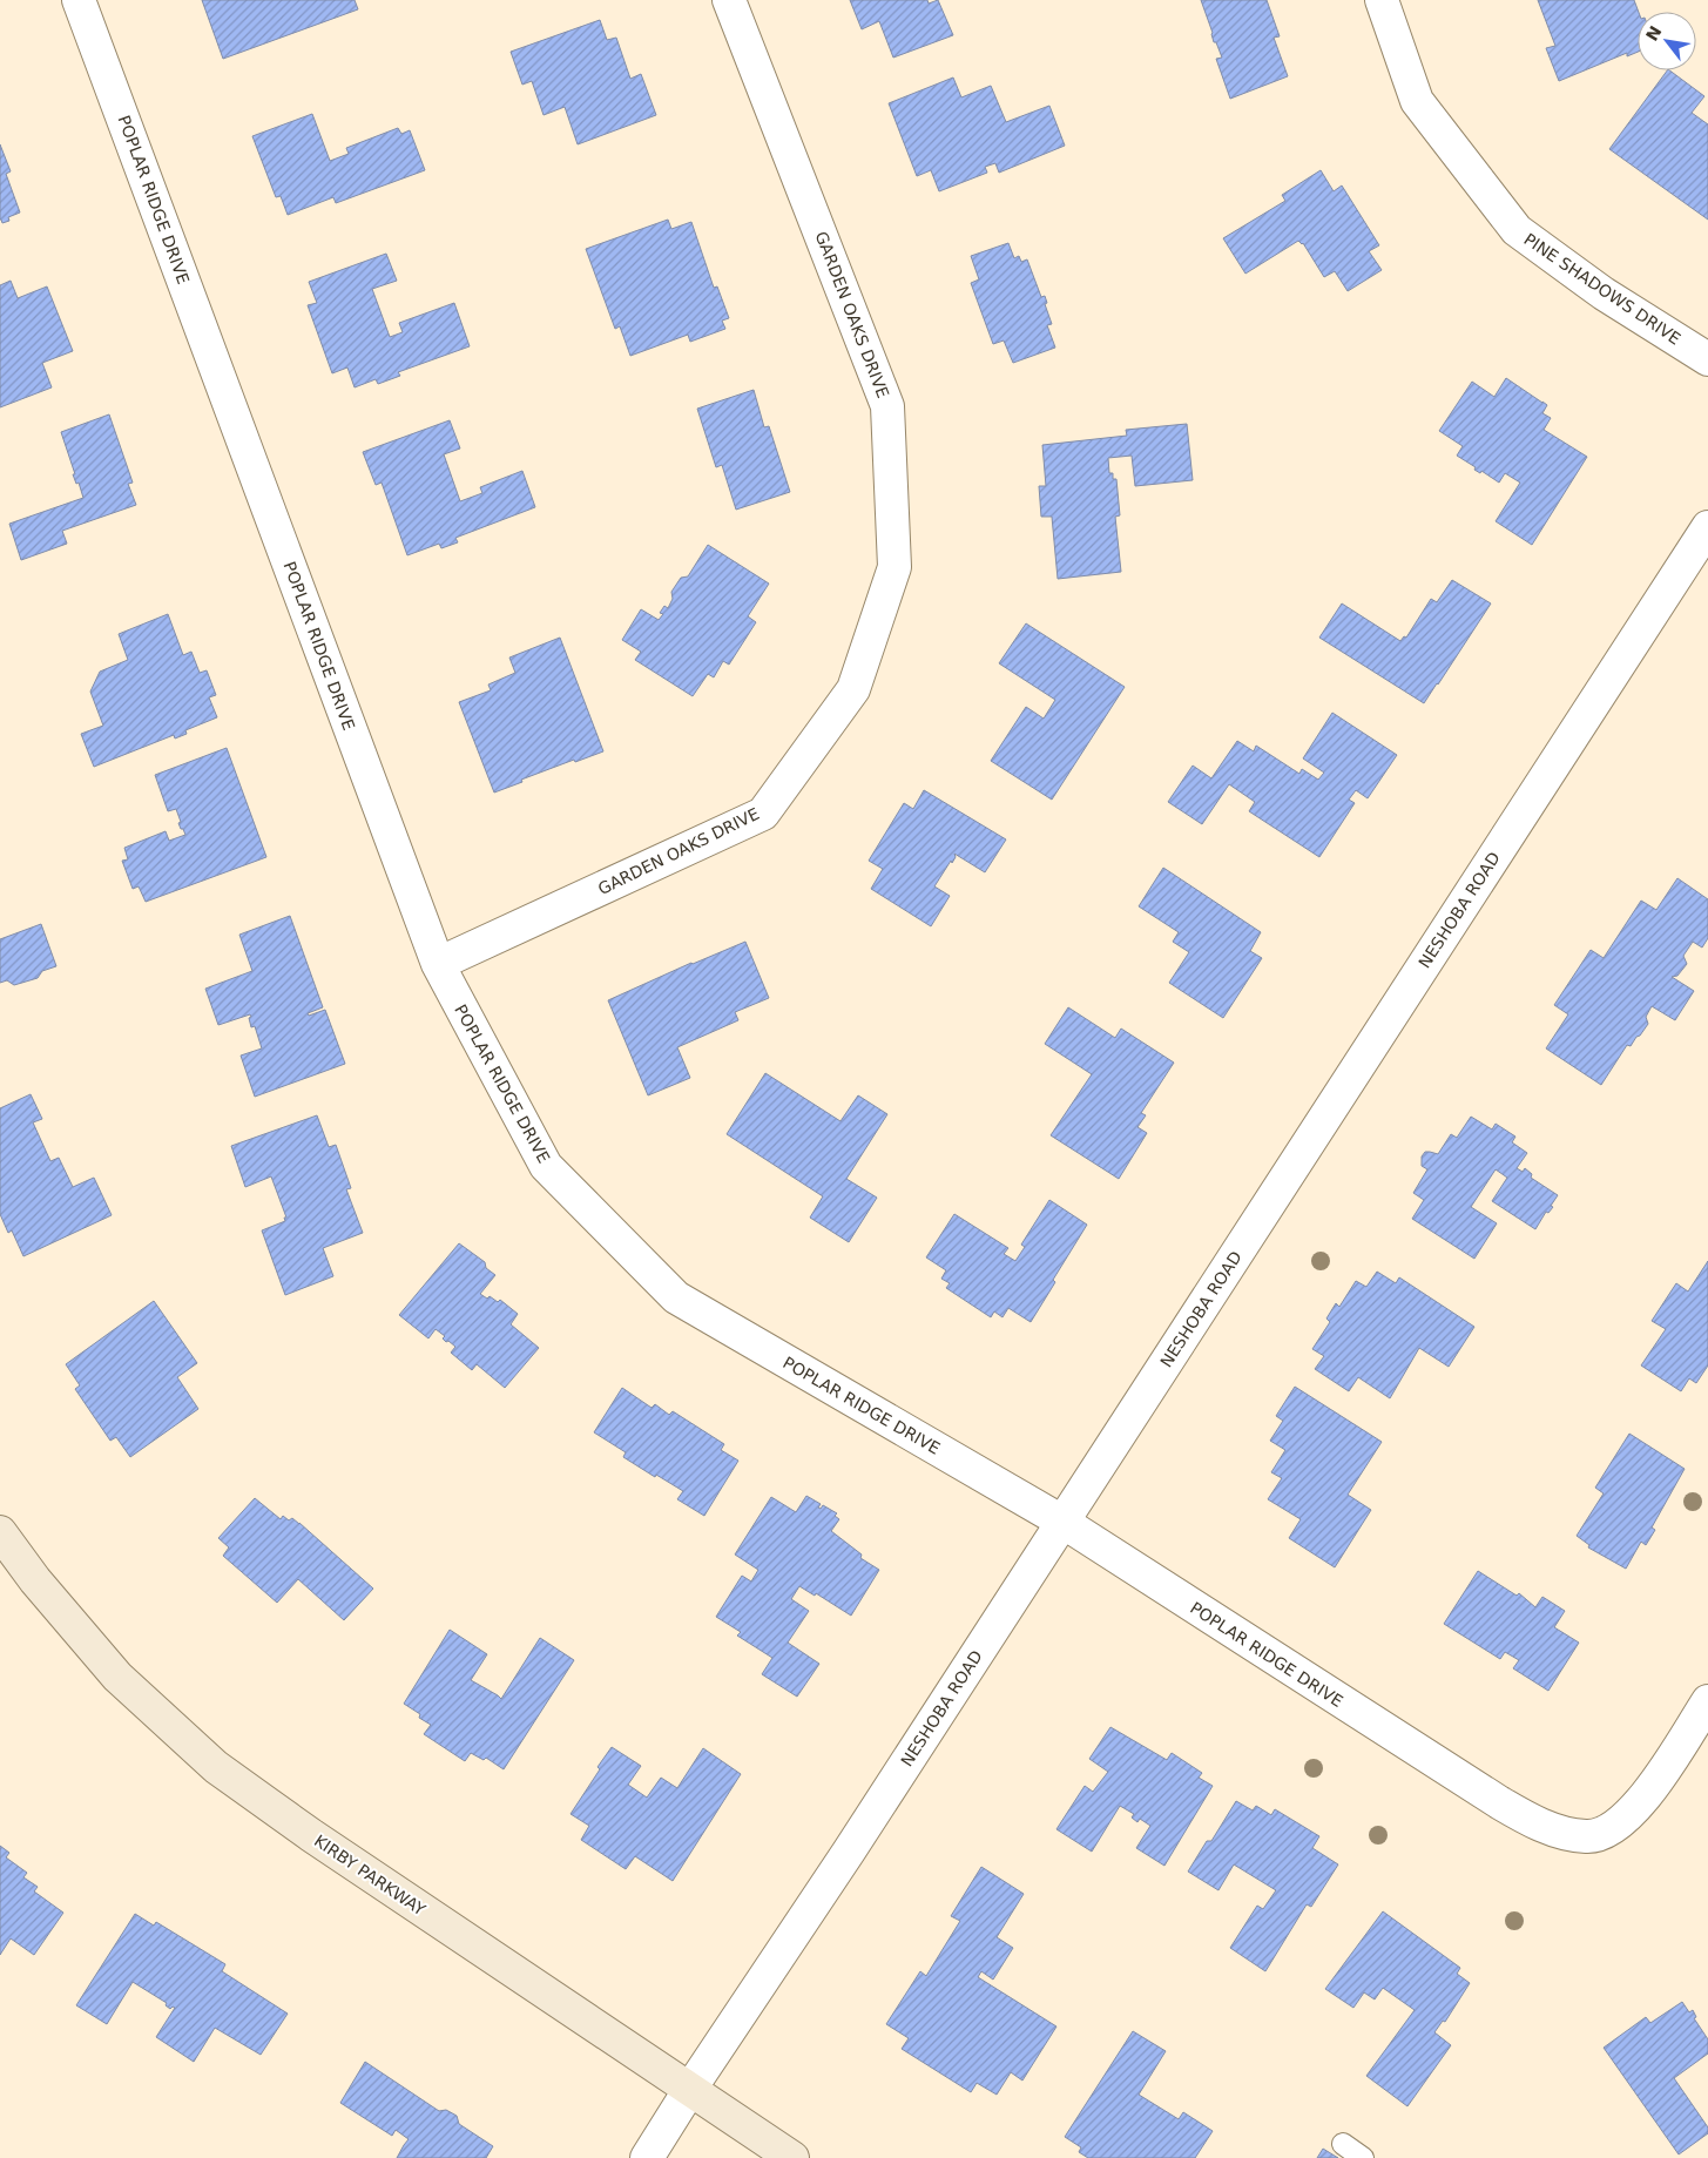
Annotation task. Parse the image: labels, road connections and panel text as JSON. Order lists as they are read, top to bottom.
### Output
{
  "streets": {
    "main road": ["KIRBY PARKWAY"],
    "street": [
      "POPLAR RIDGE DRIVE",
      "PINE SHADOWS DRIVE",
      "GARDEN OAKS DRIVE",
      "NESHOBA ROAD"
    ]
  },
  "crossings": [
    ["POPLAR RIDGE DRIVE", "GARDEN OAKS DRIVE"],
    ["POPLAR RIDGE DRIVE", "NESHOBA ROAD"],
    ["NESHOBA ROAD", "KIRBY PARKWAY"]
  ],
  "north": "top left"
}
